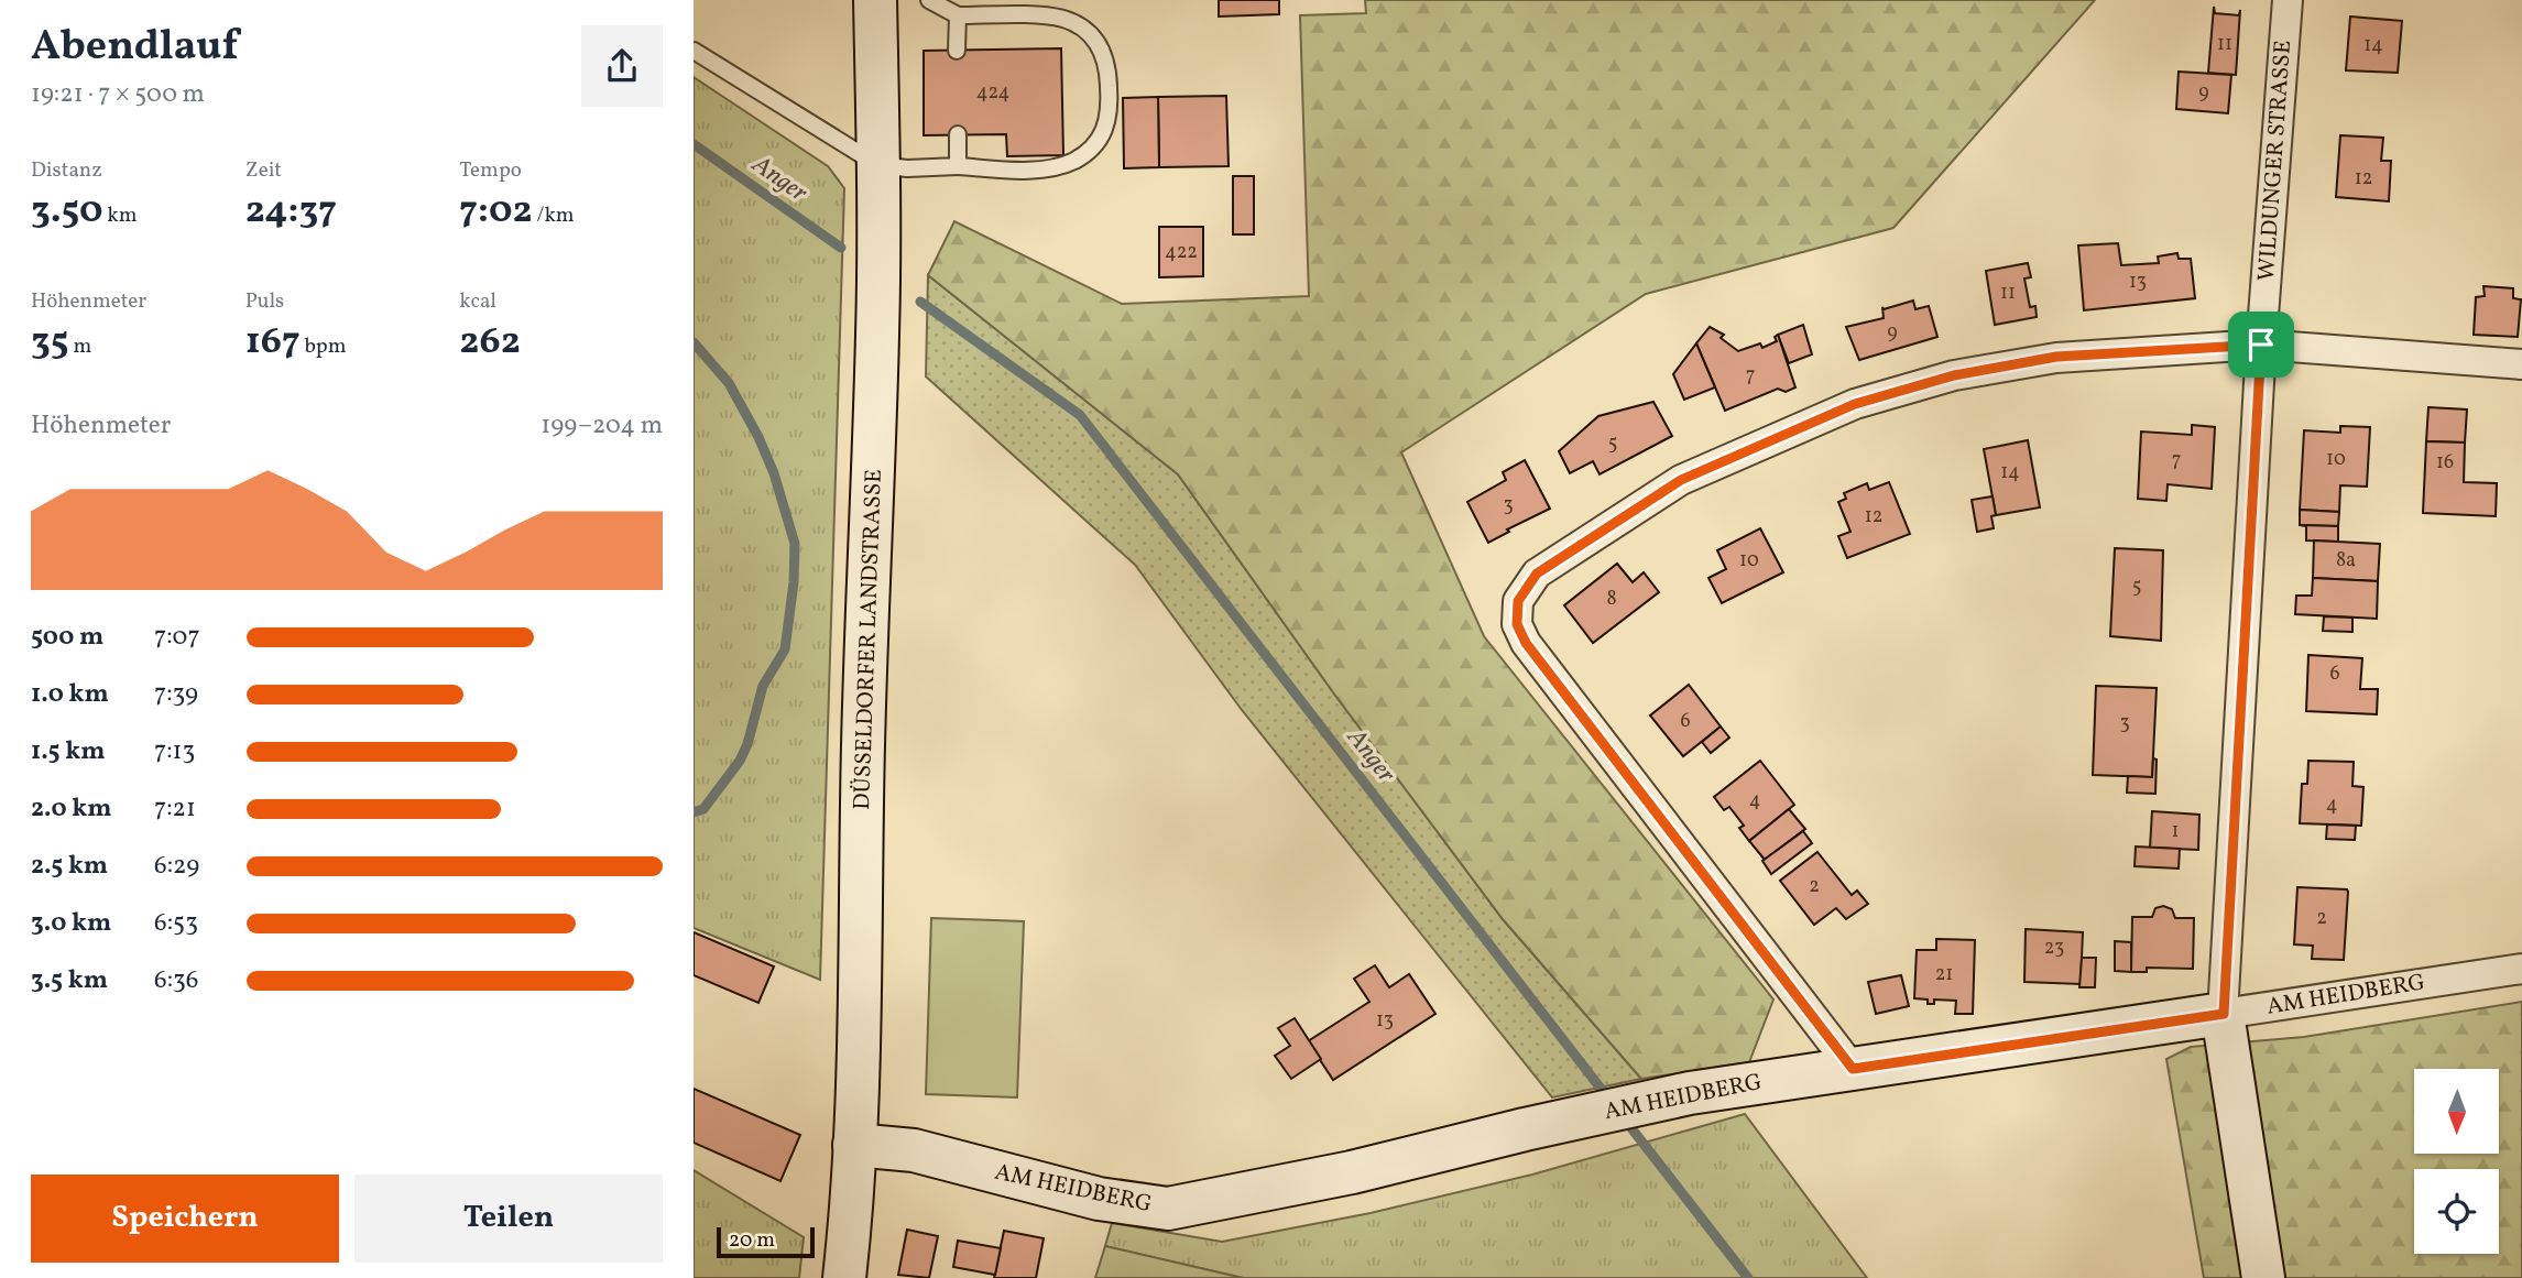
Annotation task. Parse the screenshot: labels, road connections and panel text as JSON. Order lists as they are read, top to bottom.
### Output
{
  "streets": {
    "street": ["WILDUNGER STRASSE", "DÜSSELDORFER LANDSTRASSE", "AM HEIDBERG"]
  },
  "crossings": [
    ["WILDUNGER STRASSE", "AM HEIDBERG"],
    ["DÜSSELDORFER LANDSTRASSE", "AM HEIDBERG"]
  ],
  "water": ["Anger"],
  "house_numbers": [
    "11",
    "14",
    "424",
    "9",
    "12",
    "422",
    "13",
    "11",
    "9",
    "7",
    "5",
    "10",
    "7",
    "16",
    "14",
    "3",
    "12",
    "10",
    "8a",
    "5",
    "8",
    "6",
    "6",
    "3",
    "4",
    "4",
    "1",
    "2",
    "2",
    "23",
    "21",
    "13"
  ],
  "scale_bar": "20 m",
  "north": "bottom",
  "page": {
    "heading": ["Abendlauf", "19:21 · 7 × 500 m"],
    "stats": [
      ["Distanz", "3.50 km"],
      ["Zeit", "24:37"],
      ["Tempo", "7:02 /km"],
      ["Höhenmeter", "35 m"],
      ["Puls", "167 bpm"],
      ["kcal", "262"]
    ],
    "chart": ["Höhenmeter", "199–204 m"],
    "list": [
      {
        "name": "500 m",
        "note": "7:07"
      },
      {
        "name": "1.0 km",
        "note": "7:39"
      },
      {
        "name": "1.5 km",
        "note": "7:13"
      },
      {
        "name": "2.0 km",
        "note": "7:21"
      },
      {
        "name": "2.5 km",
        "note": "6:29"
      },
      {
        "name": "3.0 km",
        "note": "6:53"
      },
      {
        "name": "3.5 km",
        "note": "6:36"
      }
    ],
    "buttons": ["Speichern", "Teilen"],
    "scale": "20 m"
  }
}
